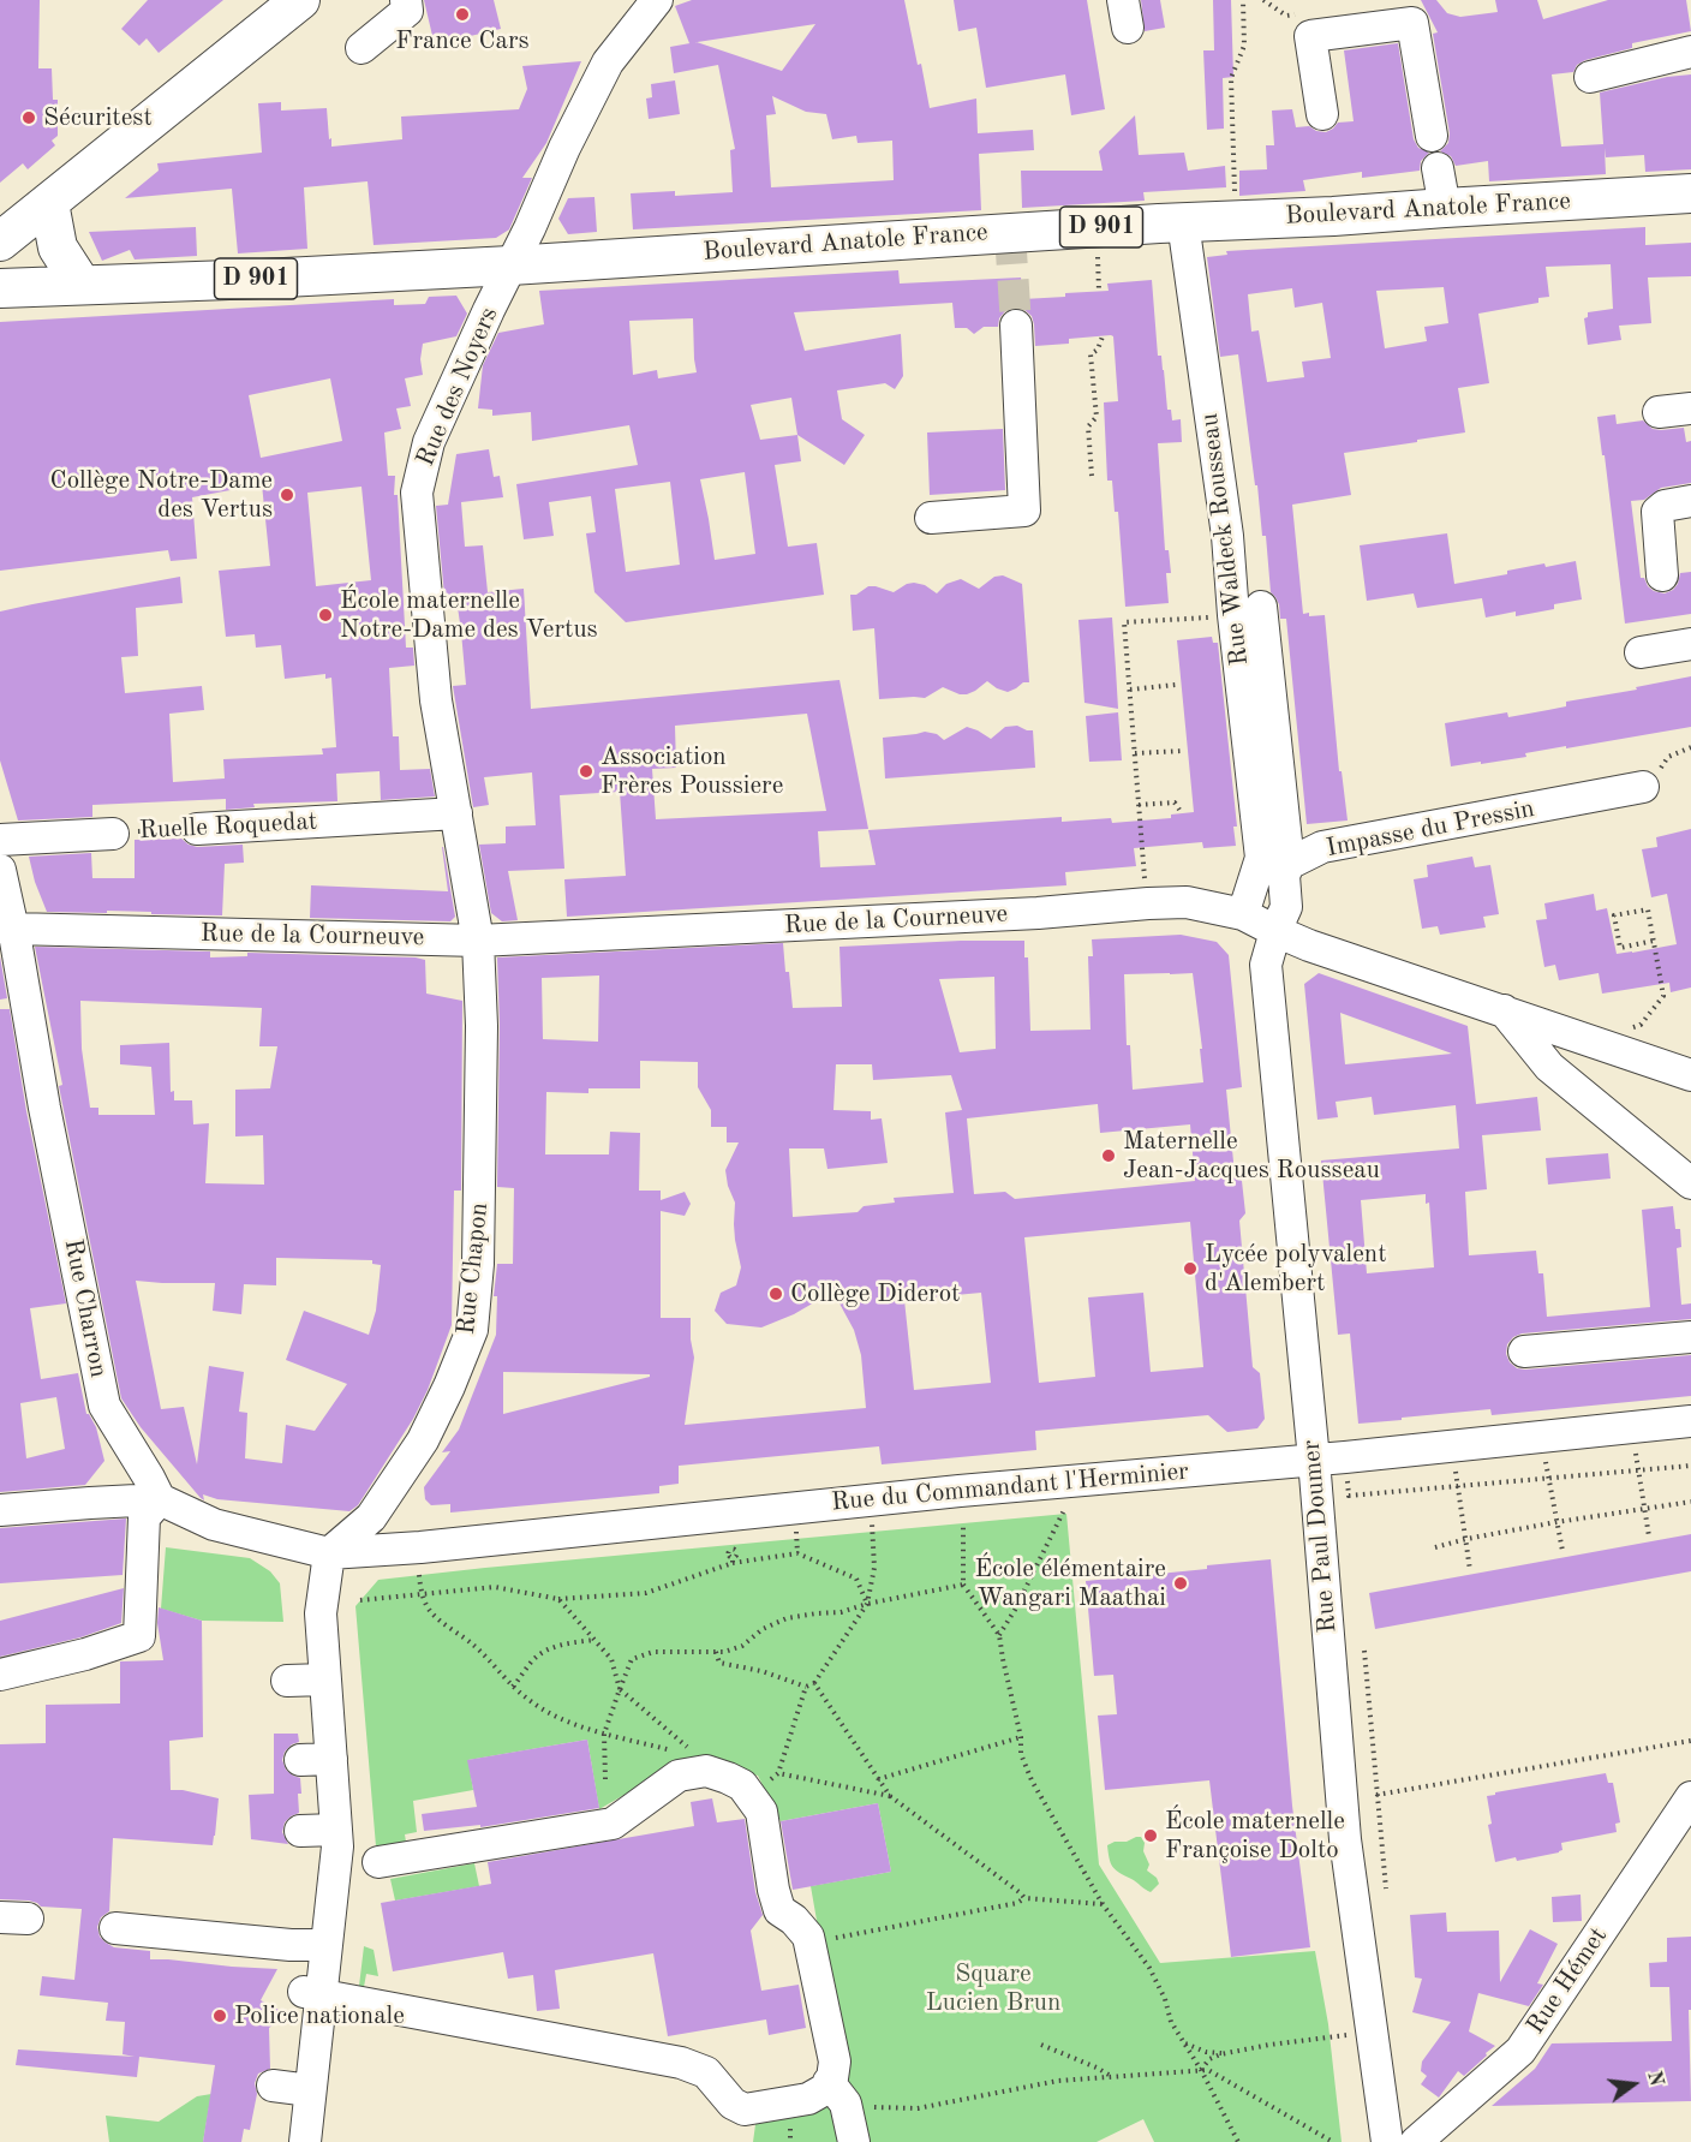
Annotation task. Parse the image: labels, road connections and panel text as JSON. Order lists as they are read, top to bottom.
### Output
{
  "streets": {
    "main road": ["Boulevard Anatole France", "D 901"],
    "street": [
      "Rue des Noyers",
      "Rue Waldeck Rousseau",
      "Ruelle Roquedat",
      "Impasse du Pressin",
      "Rue de la Courneuve",
      "Rue Chapon",
      "Rue Charron",
      "Rue du Commandant l'Herminier",
      "Rue Paul Doumer",
      "Rue Hémet"
    ]
  },
  "crossings": [
    ["Boulevard Anatole France", "Rue des Noyers"],
    ["Boulevard Anatole France", "Rue Waldeck Rousseau"],
    ["Rue des Noyers", "Ruelle Roquedat"],
    ["Rue des Noyers", "Rue de la Courneuve"],
    ["Rue des Noyers", "Rue Chapon"],
    ["Rue Waldeck Rousseau", "Impasse du Pressin"],
    ["Rue de la Courneuve", "Rue Chapon"],
    ["Rue de la Courneuve", "Rue Charron"],
    ["Rue de la Courneuve", "Rue Paul Doumer"],
    ["Rue Chapon", "Rue du Commandant l'Herminier"],
    ["Rue du Commandant l'Herminier", "Rue Paul Doumer"]
  ],
  "parks": ["Square Lucien Brun"],
  "places": [
    "France Cars",
    "Sécuritest",
    "Collège Notre-Dame des Vertus",
    "École maternelle Notre-Dame des Vertus",
    "Association Frères Poussiere",
    "Maternelle Jean-Jacques Rousseau",
    "Lycée polyvalent d'Alembert",
    "Collège Diderot",
    "École élémentaire Wangari Maathai",
    "École maternelle Françoise Dolto",
    "Police nationale"
  ],
  "north": "right"
}
